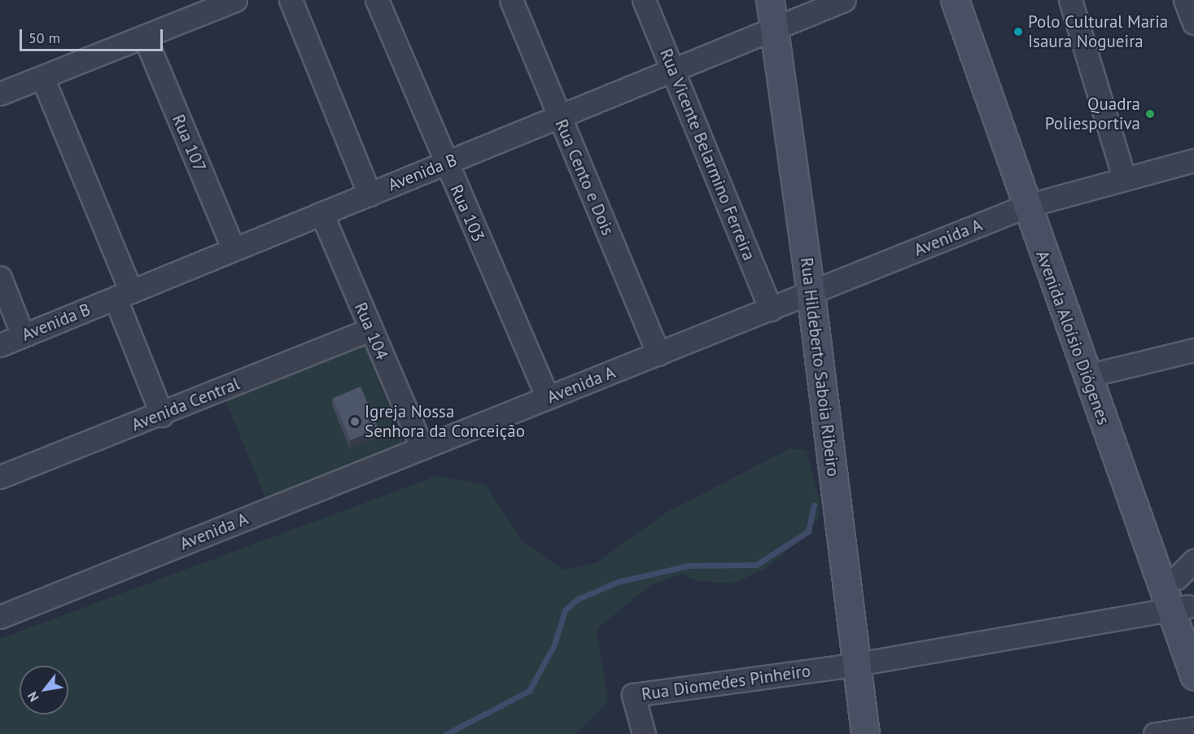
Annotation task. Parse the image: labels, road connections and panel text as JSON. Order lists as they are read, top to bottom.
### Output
{
  "streets": {
    "street": [
      "Rua 107",
      "Rua Vicente Belarmino Ferreira",
      "Avenida B",
      "Rua Cento e Dois",
      "Rua 103",
      "Avenida A",
      "Rua 104",
      "Avenida Aloísio Diógenes",
      "Rua Hildeberto Saboia Ribeiro",
      "Avenida Central",
      "Rua Diomedes Pinheiro"
    ]
  },
  "crossings": [
    ["Rua 107", "Avenida B"],
    ["Rua Vicente Belarmino Ferreira", "Avenida B"],
    ["Rua Vicente Belarmino Ferreira", "Avenida A"],
    ["Avenida B", "Rua Cento e Dois"],
    ["Avenida B", "Rua 103"],
    ["Avenida B", "Rua 104"],
    ["Avenida B", "Rua Hildeberto Saboia Ribeiro"],
    ["Rua Cento e Dois", "Avenida A"],
    ["Rua 103", "Avenida A"],
    ["Avenida A", "Rua 104"],
    ["Avenida A", "Avenida Aloísio Diógenes"],
    ["Avenida A", "Rua Hildeberto Saboia Ribeiro"],
    ["Rua 104", "Avenida Central"],
    ["Rua Hildeberto Saboia Ribeiro", "Rua Diomedes Pinheiro"]
  ],
  "places": ["Polo Cultural Maria Isaura Nogueira", "Quadra Poliesportiva", "Igreja Nossa Senhora da Conceição"],
  "scale_bar": "50 m",
  "north": "bottom left"
}
